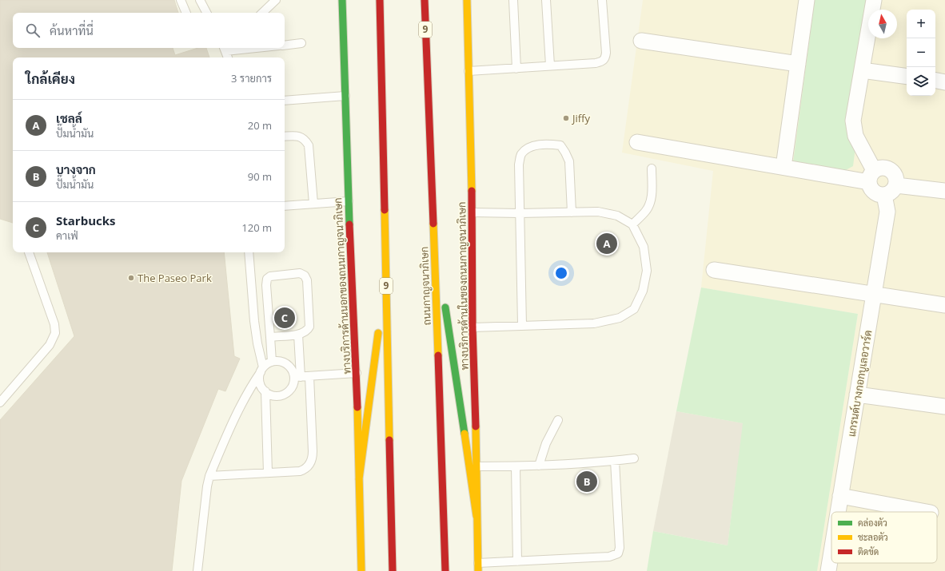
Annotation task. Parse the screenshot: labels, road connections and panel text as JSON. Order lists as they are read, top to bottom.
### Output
{
  "streets": {
    "main road": [
      "9",
      "ทางบริการด้านนอกของถนนกาญจนาภิเษก",
      "ถนนกาญจนาภิเษก",
      "ทางบริการด้านในของถนนกาญจนาภิเษก"
    ],
    "street": ["แกรนด์บางกอกบูเลอวาร์ด"]
  },
  "places": ["Jiffy", "The Paseo Park"],
  "legend": ["คล่องตัว", "ชะลอตัว", "ติดขัด"],
  "north": "top",
  "page": {
    "map_buttons": ["+", "−"],
    "search": "ค้นหาที่นี่",
    "heading": ["ใกล้เคียง", "3 รายการ"],
    "list": [
      {
        "mark": "A",
        "name": "เชลล์",
        "note": "ปั๊มน้ำมัน",
        "value": "20 m"
      },
      {
        "mark": "B",
        "name": "บางจาก",
        "note": "ปั๊มน้ำมัน",
        "value": "90 m"
      },
      {
        "mark": "C",
        "name": "Starbucks",
        "note": "คาเฟ่",
        "value": "120 m"
      }
    ],
    "pins": ["A", "C", "B"]
  }
}
